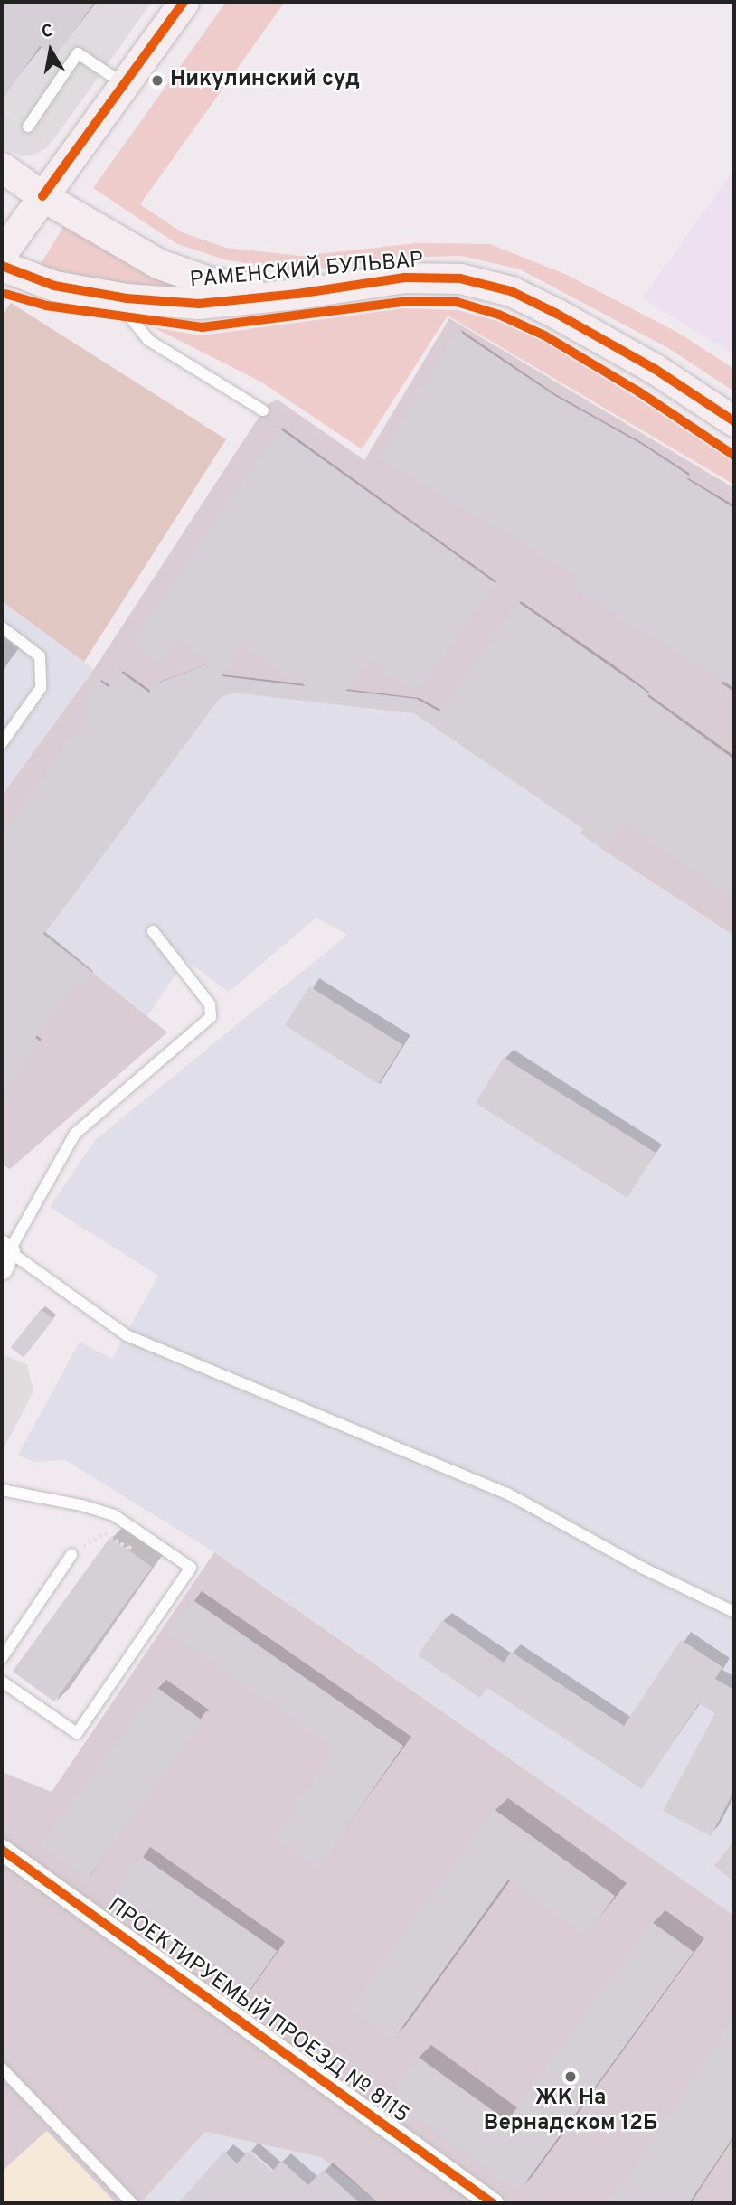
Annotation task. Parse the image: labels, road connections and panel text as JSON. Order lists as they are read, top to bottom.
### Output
{
  "streets": {
    "street": ["РАМЕНСКИЙ БУЛЬВАР", "ПРОЕКТИРУЕМЫЙ ПРОЕЗД № 8115"]
  },
  "places": ["Никулинский суд", "ЖК На Вернадском 12Б"],
  "north": "top"
}
